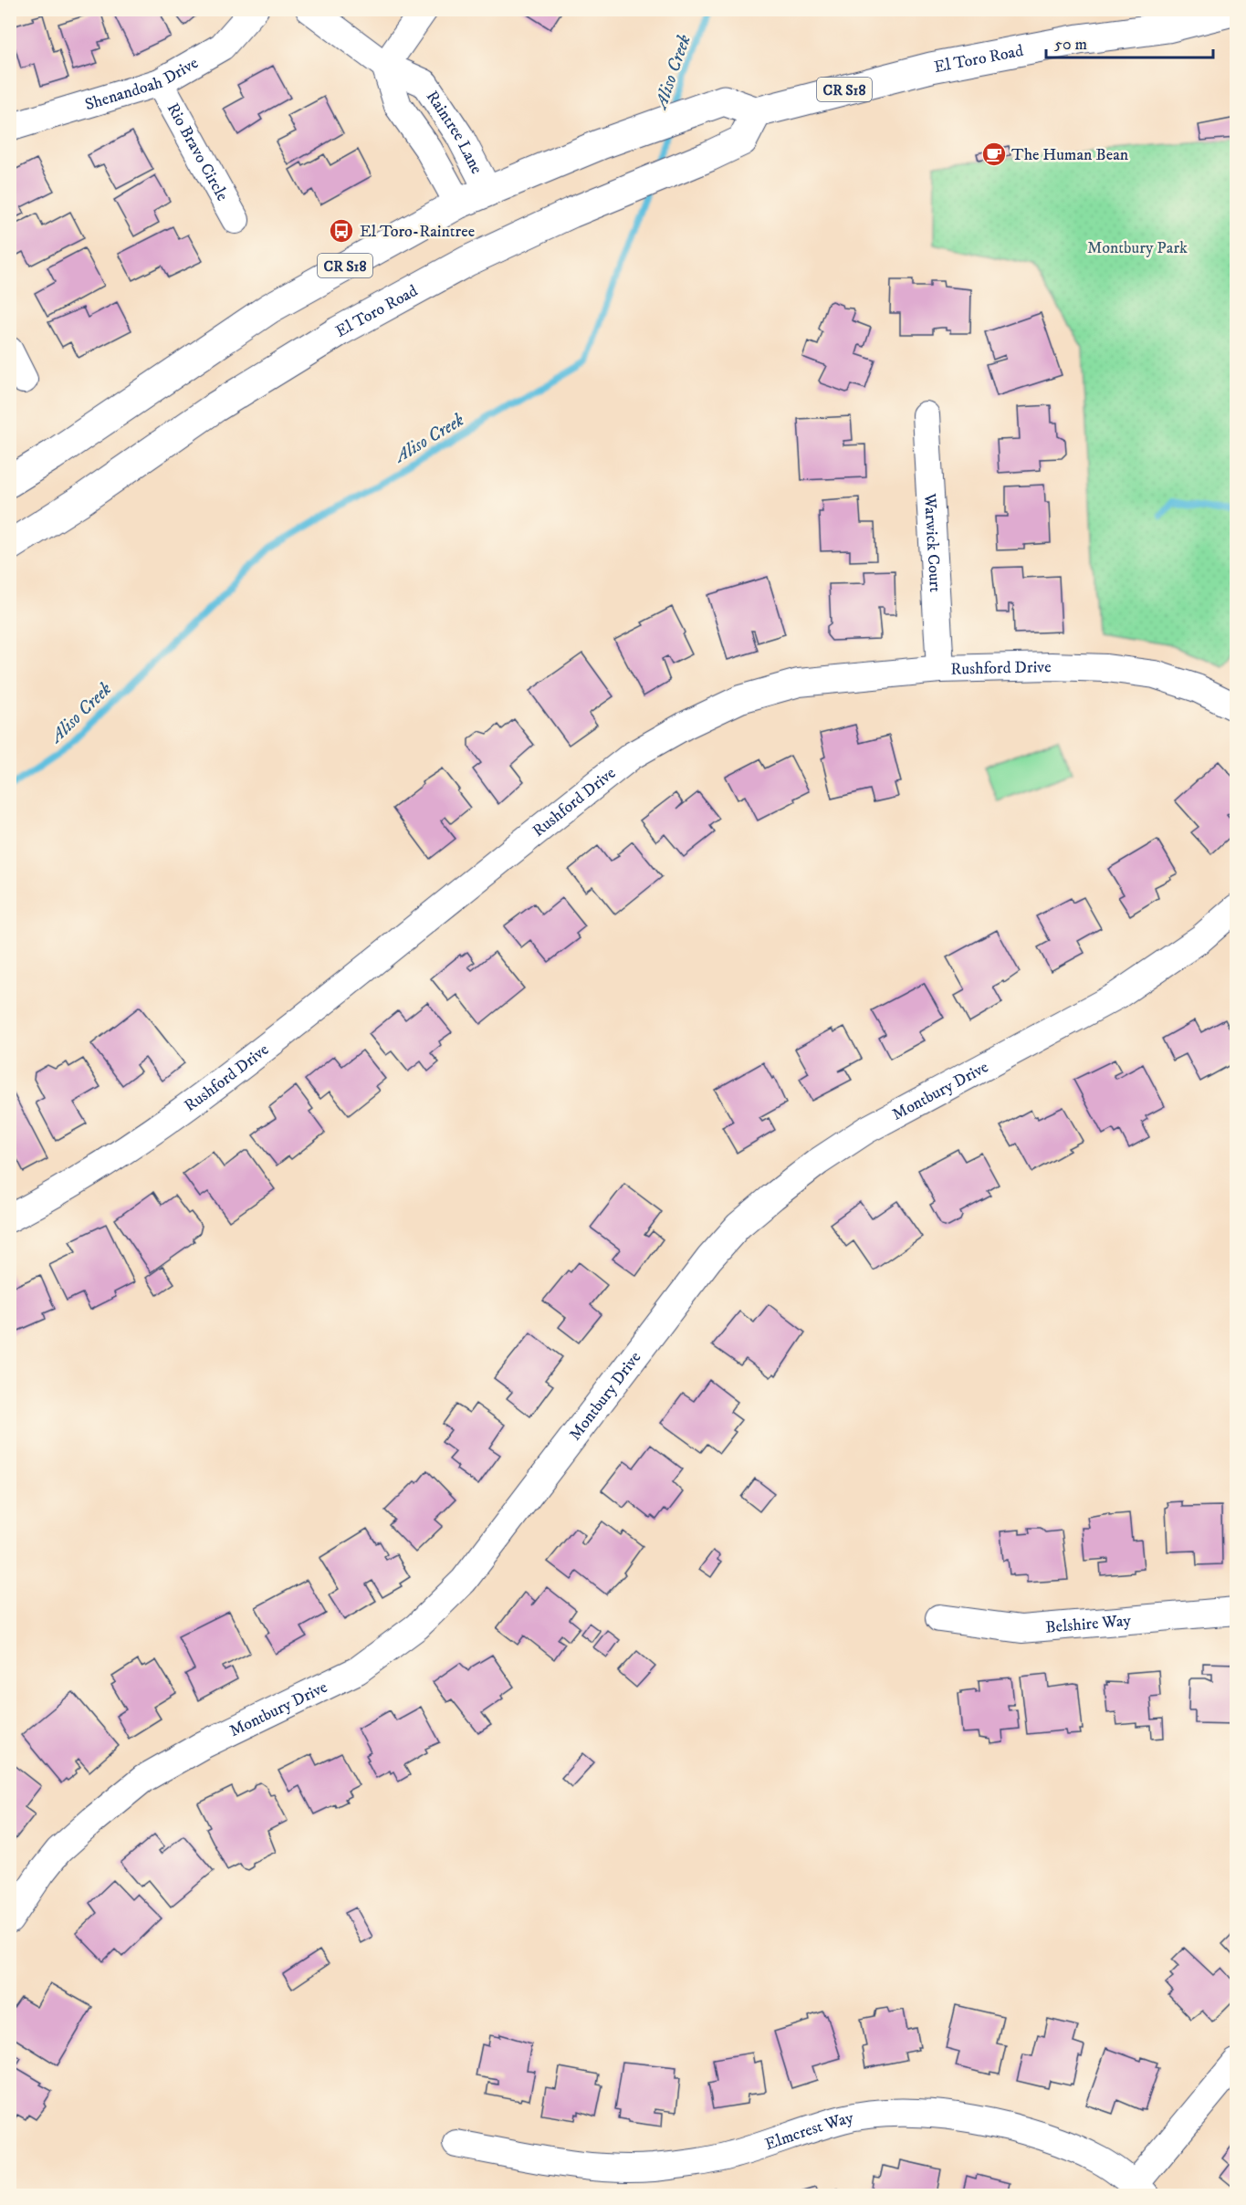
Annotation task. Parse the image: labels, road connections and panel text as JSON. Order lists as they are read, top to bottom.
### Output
{
  "streets": {
    "main road": ["El Toro Road", "CR S18"],
    "street": [
      "Shenandoah Drive",
      "Raintree Lane",
      "Rio Bravo Circle",
      "Warwick Court",
      "Rushford Drive",
      "Montbury Drive",
      "Belshire Way",
      "Elmcrest Way"
    ]
  },
  "crossings": [
    ["El Toro Road", "CR S18"],
    ["Shenandoah Drive", "Rio Bravo Circle"],
    ["CR S18", "Raintree Lane"],
    ["Warwick Court", "Rushford Drive"]
  ],
  "water": ["Aliso Creek"],
  "parks": ["Montbury Park"],
  "places": {
    "cafe": ["The Human Bean"],
    "bus stop": ["El Toro-Raintree"]
  },
  "scale_bar": "50 m"
}
